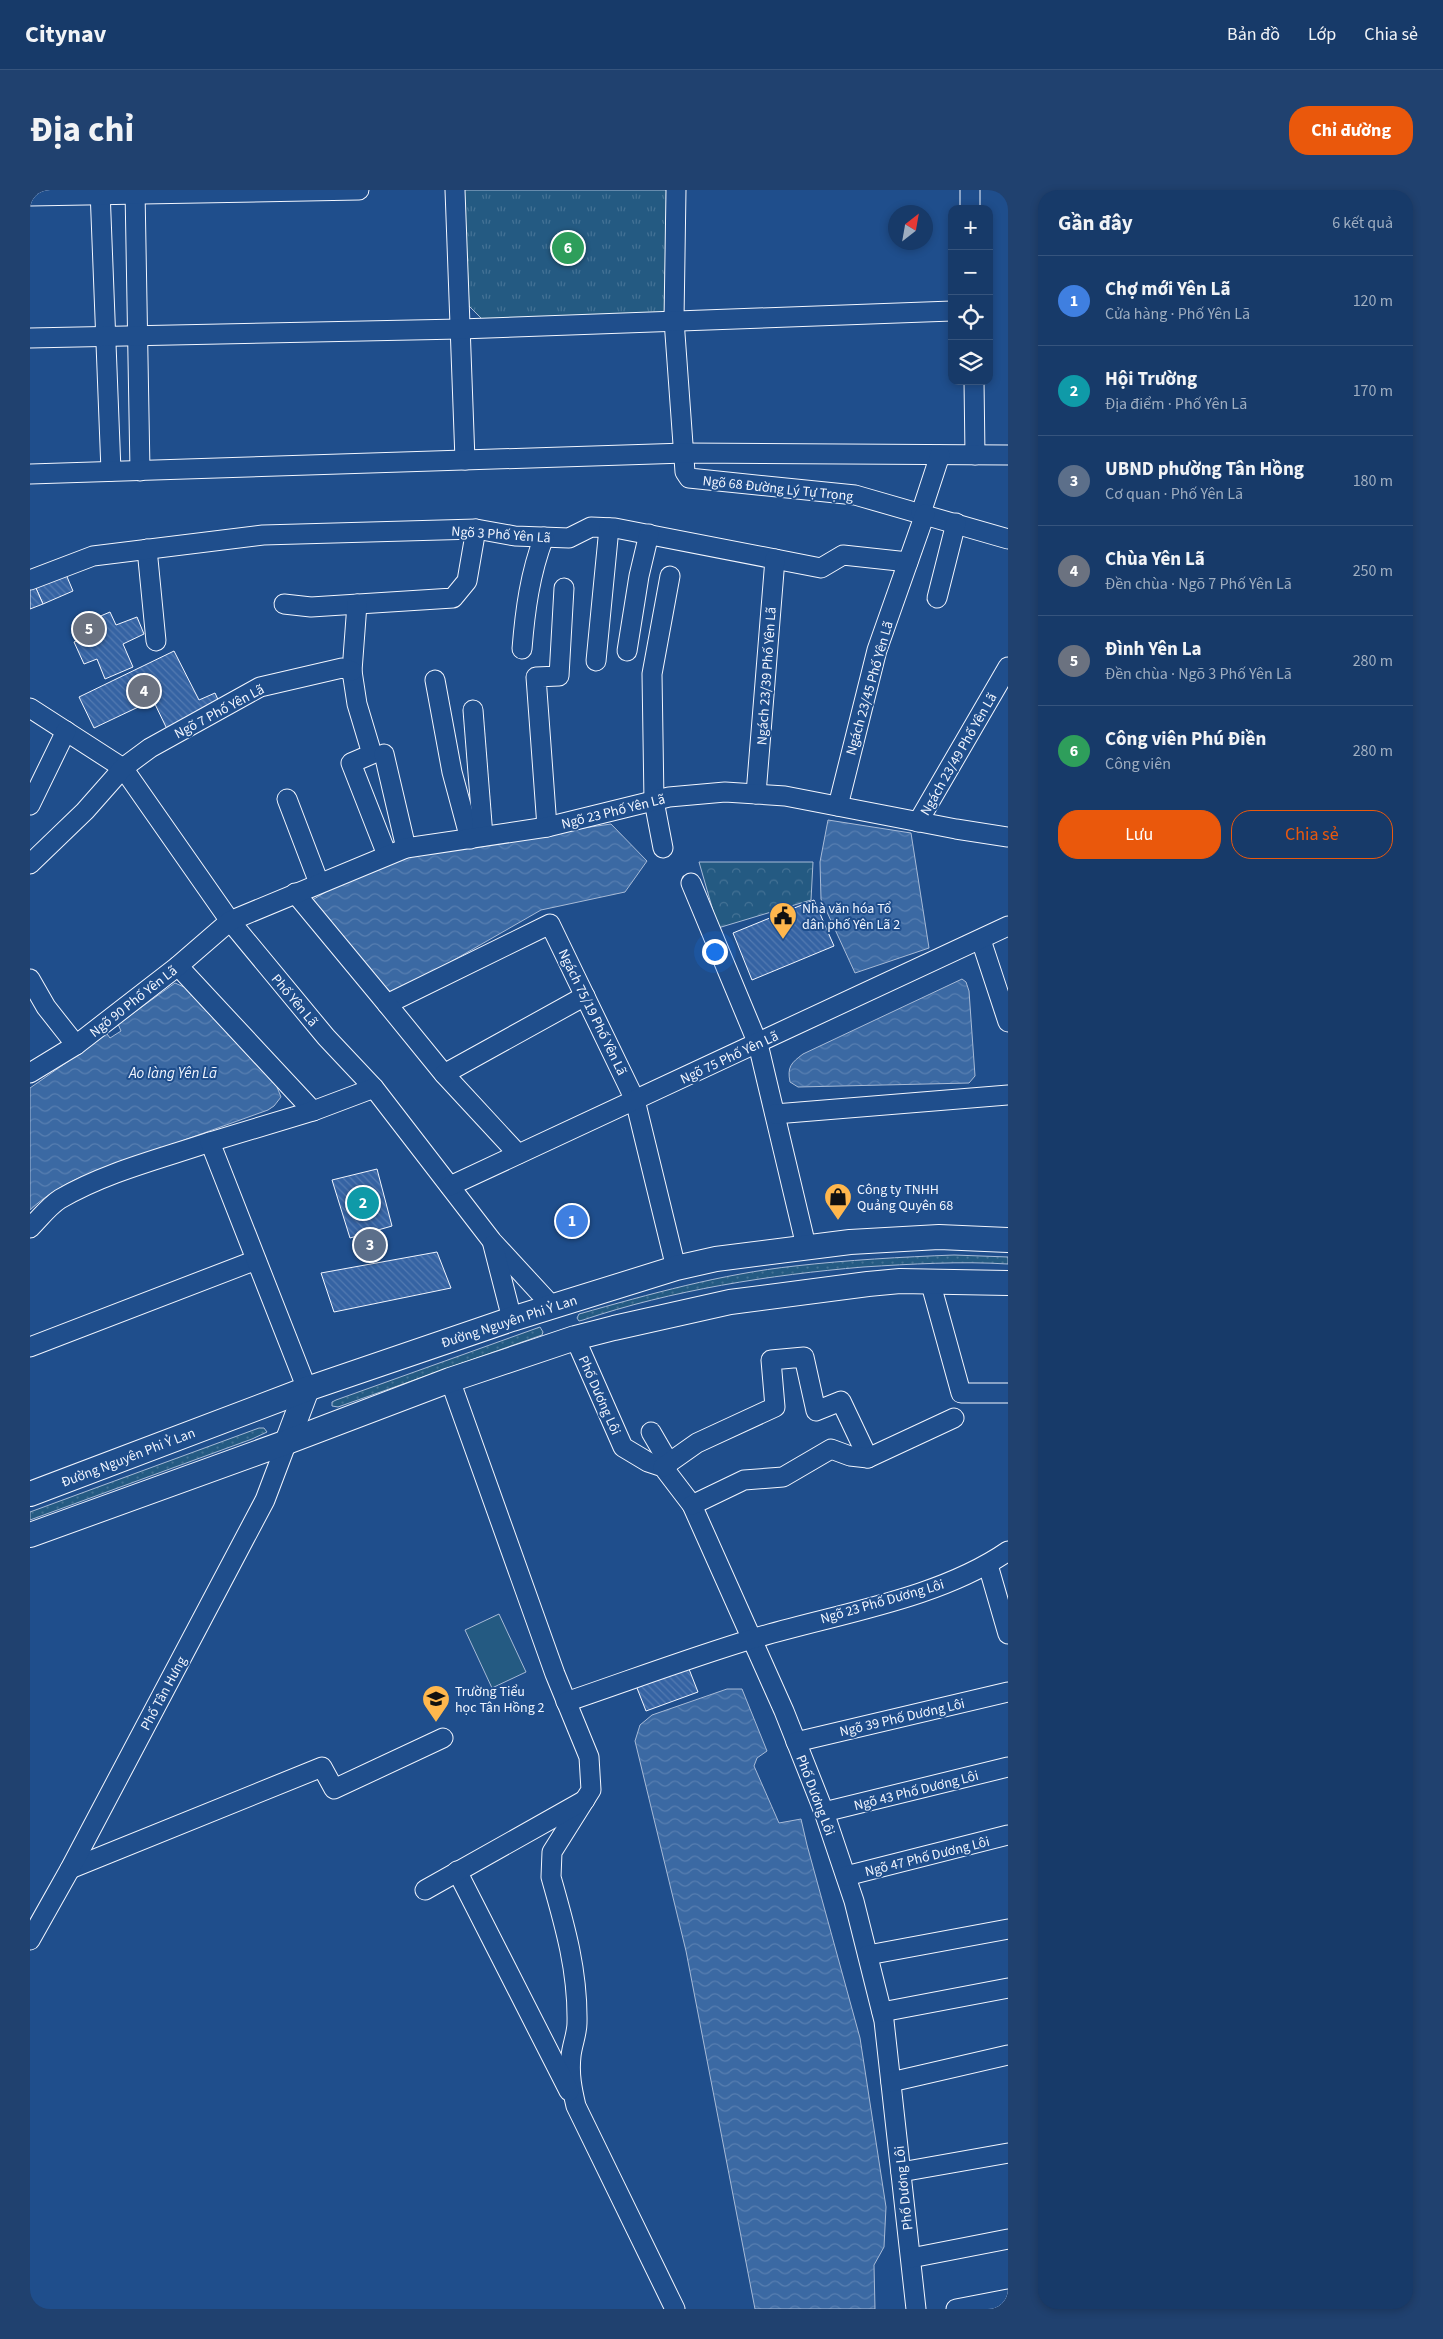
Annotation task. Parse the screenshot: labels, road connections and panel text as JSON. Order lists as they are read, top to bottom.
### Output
{
  "streets": {
    "main road": ["Đường Nguyên Phi Ỷ Lan"],
    "street": [
      "Ngõ 68 Đường Lý Tự Trọng",
      "Ngõ 3 Phố Yên Lã",
      "Ngách 23/39 Phố Yên Lã",
      "Ngách 23/45 Phố Yên Lã",
      "Ngõ 7 Phố Yên Lã",
      "Ngách 23/49 Phố Yên Lã",
      "Ngõ 23 Phố Yên Lã",
      "Phố Yên Lã",
      "Ngõ 90 Phố Yên Lã",
      "Ngách 75/19 Phố Yên Lã",
      "Ngõ 75 Phố Yên Lã",
      "Phố Dương Lôi",
      "Ngõ 23 Phố Dương Lôi",
      "Phố Tân Hưng",
      "Ngõ 39 Phố Dương Lôi",
      "Ngõ 43 Phố Dương Lôi",
      "Ngõ 47 Phố Dương Lôi"
    ]
  },
  "crossings": [
    ["Ngõ 68 Đường Lý Tự Trọng", "Ngách 23/45 Phố Yên Lã"],
    ["Ngõ 3 Phố Yên Lã", "Ngách 23/39 Phố Yên Lã"],
    ["Ngõ 3 Phố Yên Lã", "Ngách 23/45 Phố Yên Lã"],
    ["Ngách 23/39 Phố Yên Lã", "Ngõ 23 Phố Yên Lã"],
    ["Ngách 23/45 Phố Yên Lã", "Ngõ 23 Phố Yên Lã"],
    ["Ngõ 7 Phố Yên Lã", "Phố Yên Lã"],
    ["Ngách 23/49 Phố Yên Lã", "Ngõ 23 Phố Yên Lã"],
    ["Ngõ 23 Phố Yên Lã", "Phố Yên Lã"],
    ["Ngõ 23 Phố Yên Lã", "Ngõ 90 Phố Yên Lã"],
    ["Phố Yên Lã", "Ngõ 90 Phố Yên Lã"],
    ["Phố Yên Lã", "Ngõ 75 Phố Yên Lã"],
    ["Phố Yên Lã", "Đường Nguyên Phi Ỷ Lan"],
    ["Ngách 75/19 Phố Yên Lã", "Ngõ 75 Phố Yên Lã"],
    ["Ngách 75/19 Phố Yên Lã", "Đường Nguyên Phi Ỷ Lan"],
    ["Phố Dương Lôi", "Ngõ 23 Phố Dương Lôi"],
    ["Phố Dương Lôi", "Ngõ 39 Phố Dương Lôi"],
    ["Phố Dương Lôi", "Ngõ 43 Phố Dương Lôi"],
    ["Phố Dương Lôi", "Ngõ 47 Phố Dương Lôi"]
  ],
  "water": ["Ao làng Yên Lã"],
  "places": {
    "public building": ["Nhà văn hóa Tổ dân phố Yên Lã 2"],
    "shop": ["Công ty TNHH Quảng Quyên 68"],
    "school or university": ["Trường Tiểu học Tân Hồng 2"]
  },
  "north": "top right",
  "page": {
    "header": "Citynav",
    "nav": ["Bản đồ", "Lớp", "Chia sẻ"],
    "title": "Địa chỉ",
    "buttons": [
      "Chỉ đường",
      ["Lưu", "Chia sẻ"]
    ],
    "heading": ["Gần đây", "6 kết quả"],
    "map_buttons": ["+", "−"],
    "pins": [
      "6",
      "5",
      "4",
      "2",
      "1",
      "3"
    ],
    "list": [
      {
        "mark": "1",
        "name": "Chợ mới Yên Lã",
        "note": "Cửa hàng · Phố Yên Lã",
        "value": "120 m"
      },
      {
        "mark": "2",
        "name": "Hội Trường",
        "note": "Địa điểm · Phố Yên Lã",
        "value": "170 m"
      },
      {
        "mark": "3",
        "name": "UBND phường Tân Hồng",
        "note": "Cơ quan · Phố Yên Lã",
        "value": "180 m"
      },
      {
        "mark": "4",
        "name": "Chùa Yên Lã",
        "note": "Đền chùa · Ngõ 7 Phố Yên Lã",
        "value": "250 m"
      },
      {
        "mark": "5",
        "name": "Đình Yên La",
        "note": "Đền chùa · Ngõ 3 Phố Yên Lã",
        "value": "280 m"
      },
      {
        "mark": "6",
        "name": "Công viên Phú Điền",
        "note": "Công viên",
        "value": "280 m"
      }
    ]
  }
}
